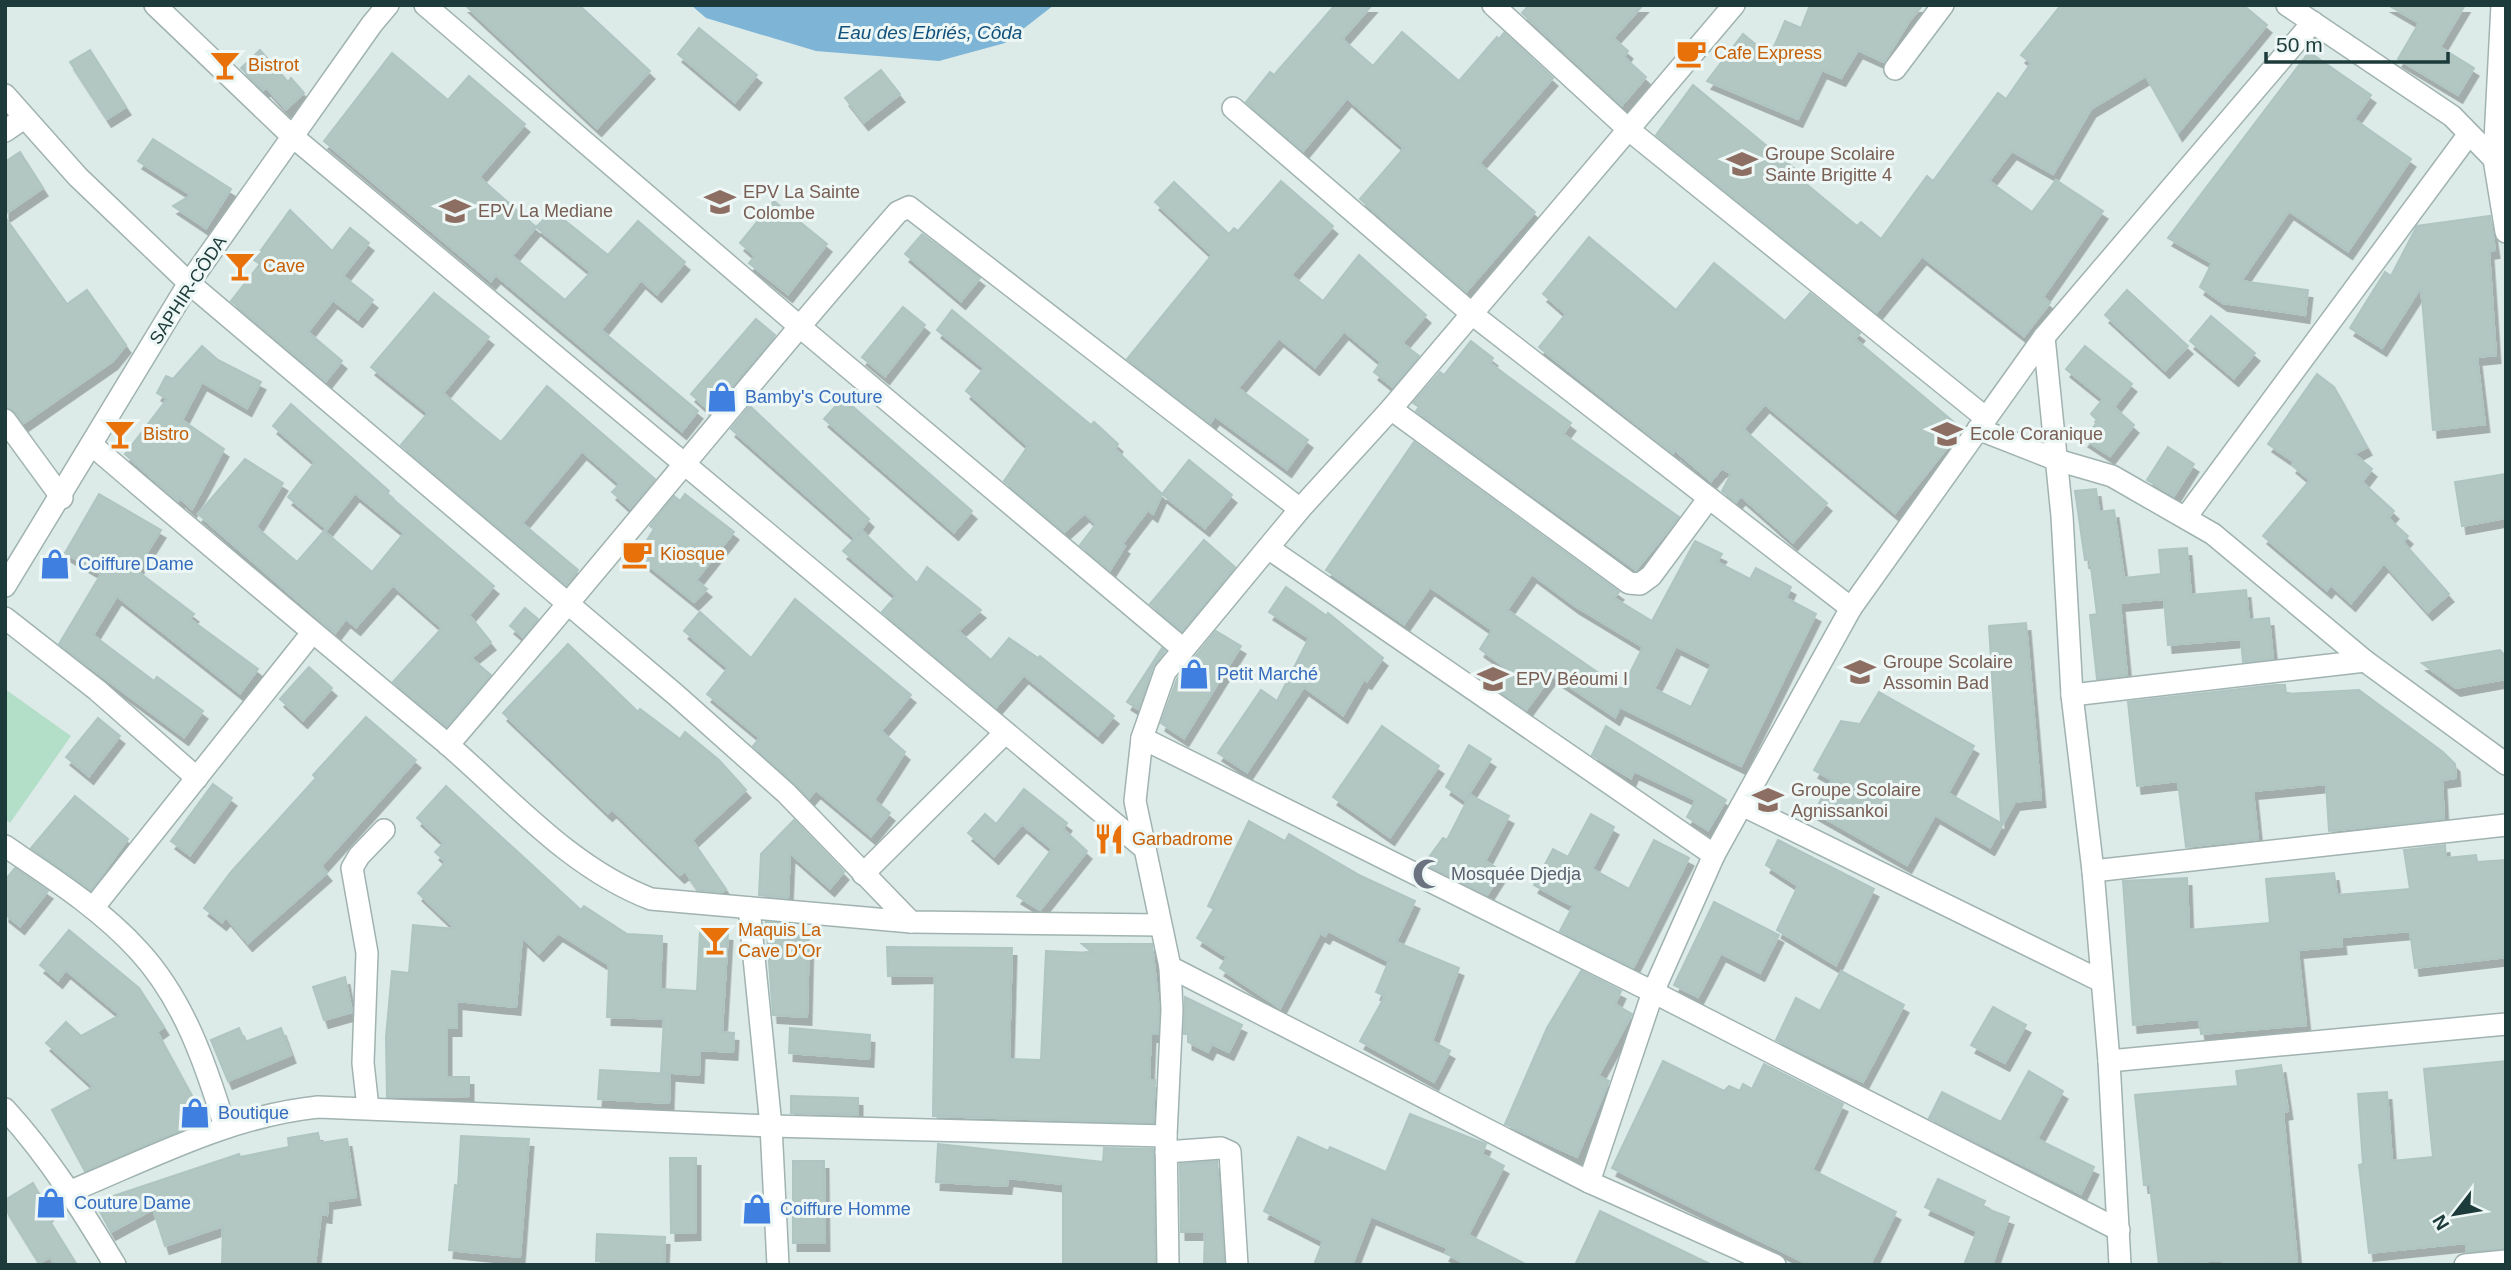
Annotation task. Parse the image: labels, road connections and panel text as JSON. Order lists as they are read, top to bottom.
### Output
{
  "streets": {
    "street": ["SAPHIR-CÔDA"]
  },
  "water": ["Eau des Ebriés, Côda"],
  "places": {
    "cafe": ["Cafe Express", "Kiosque"],
    "bar": [
      "Bistrot",
      "Cave",
      "Bistro",
      "Maquis La Cave D'Or"
    ],
    "school or university": [
      "Groupe Scolaire Sainte Brigitte 4",
      "EPV La Sainte Colombe",
      "EPV La Mediane",
      "Ecole Coranique",
      "Groupe Scolaire Assomin Bad",
      "EPV Béoumi I",
      "Groupe Scolaire Agnissankoi"
    ],
    "shop": [
      "Bamby's Couture",
      "Coiffure Dame",
      "Petit Marché",
      "Boutique",
      "Couture Dame",
      "Coiffure Homme"
    ],
    "restaurant": ["Garbadrome"],
    "mosque": ["Mosquée Djedja"]
  },
  "scale_bar": "50 m",
  "north": "bottom left"
}
